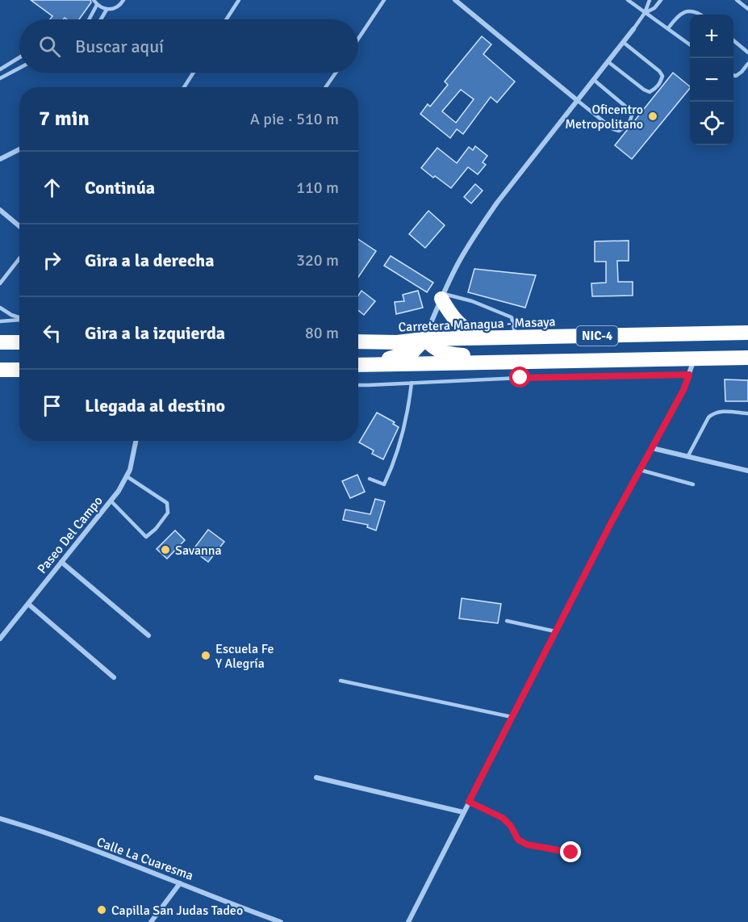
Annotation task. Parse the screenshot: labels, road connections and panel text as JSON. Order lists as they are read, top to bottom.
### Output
{
  "streets": {
    "highway": ["Carretera Managua - Masaya", "NIC-4"],
    "street": ["Paseo Del Campo", "Calle La Cuaresma"]
  },
  "places": [
    "Oficentro Metropolitano",
    "Savanna",
    "Escuela Fe Y Alegría",
    "Capilla San Judas Tadeo"
  ],
  "page": {
    "map_buttons": ["+", "−"],
    "search": "Buscar aquí",
    "heading": ["7 min", "A pie · 510 m"],
    "list": [
      ["Continúa", "110 m"],
      ["Gira a la derecha", "320 m"],
      ["Gira a la izquierda", "80 m"],
      "Llegada al destino"
    ]
  }
}
